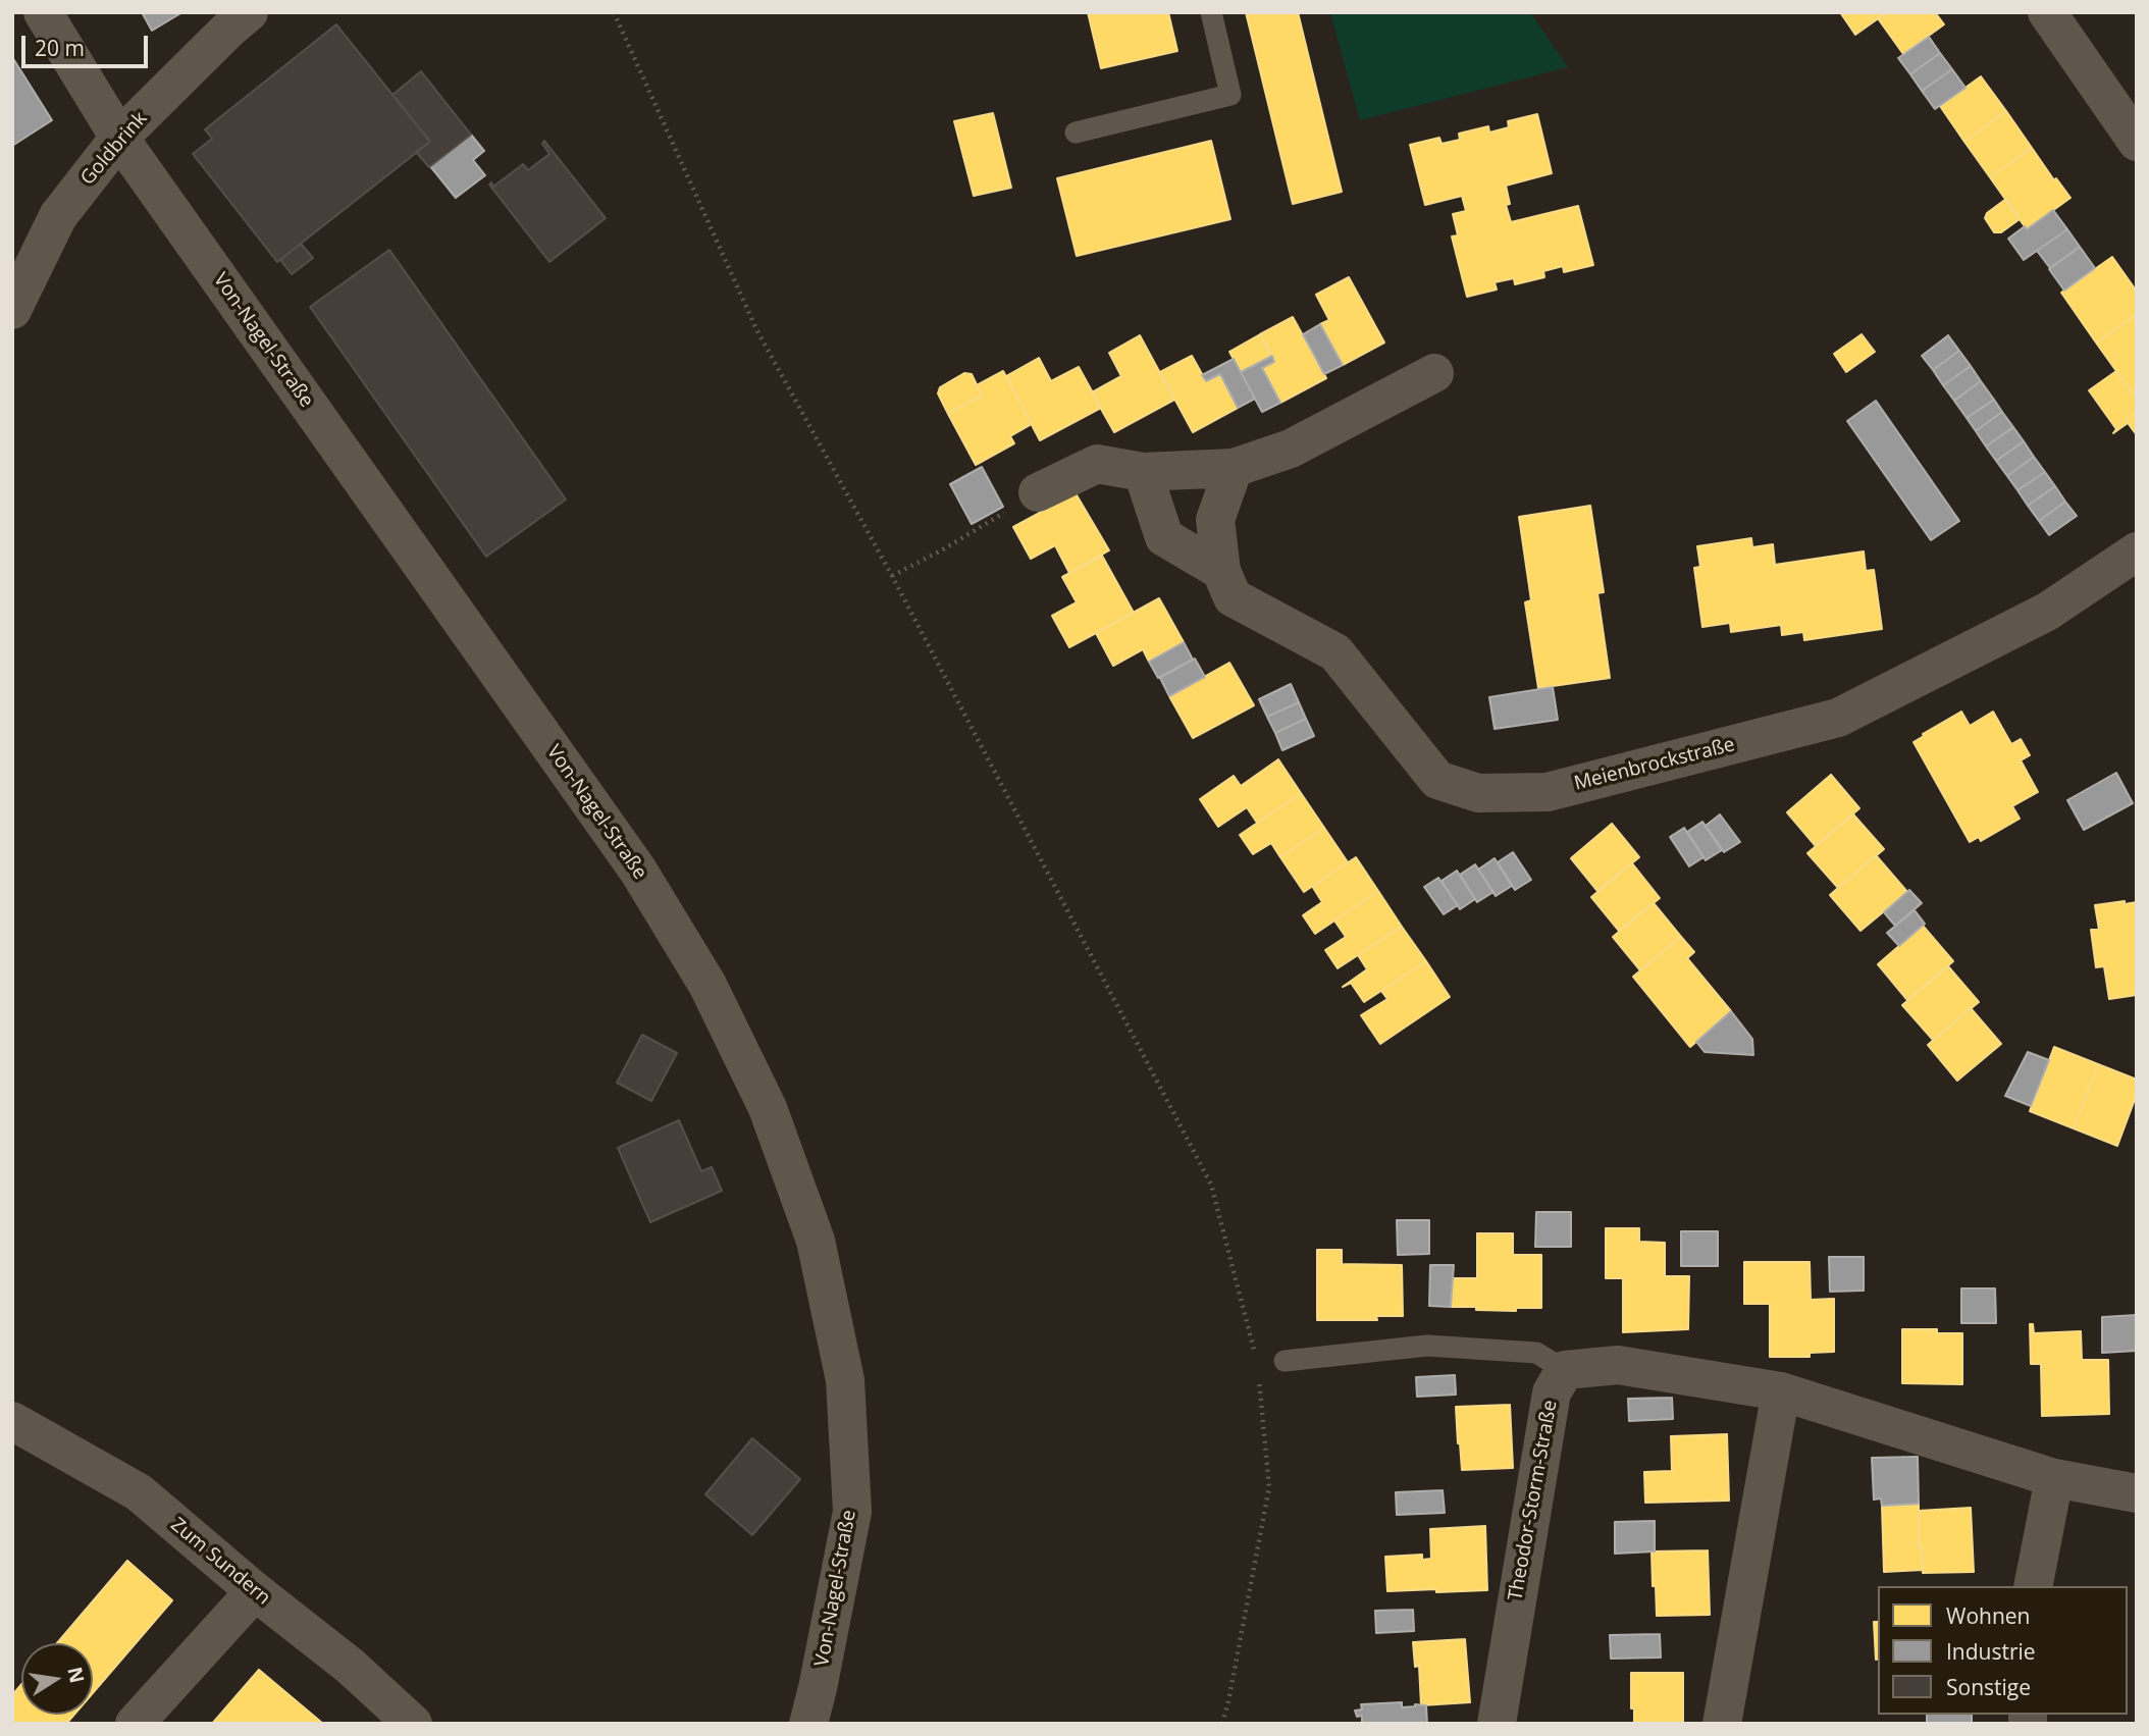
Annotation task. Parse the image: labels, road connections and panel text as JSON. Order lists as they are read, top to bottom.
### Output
{
  "streets": {
    "street": [
      "Goldbrink",
      "Von-Nagel-Straße",
      "Meienbrockstraße",
      "Theodor-Storm-Straße",
      "Zum Sundern"
    ]
  },
  "crossings": [
    ["Goldbrink", "Von-Nagel-Straße"]
  ],
  "legend": ["Wohnen", "Industrie", "Sonstige"],
  "scale_bar": "20 m",
  "north": "right"
}
